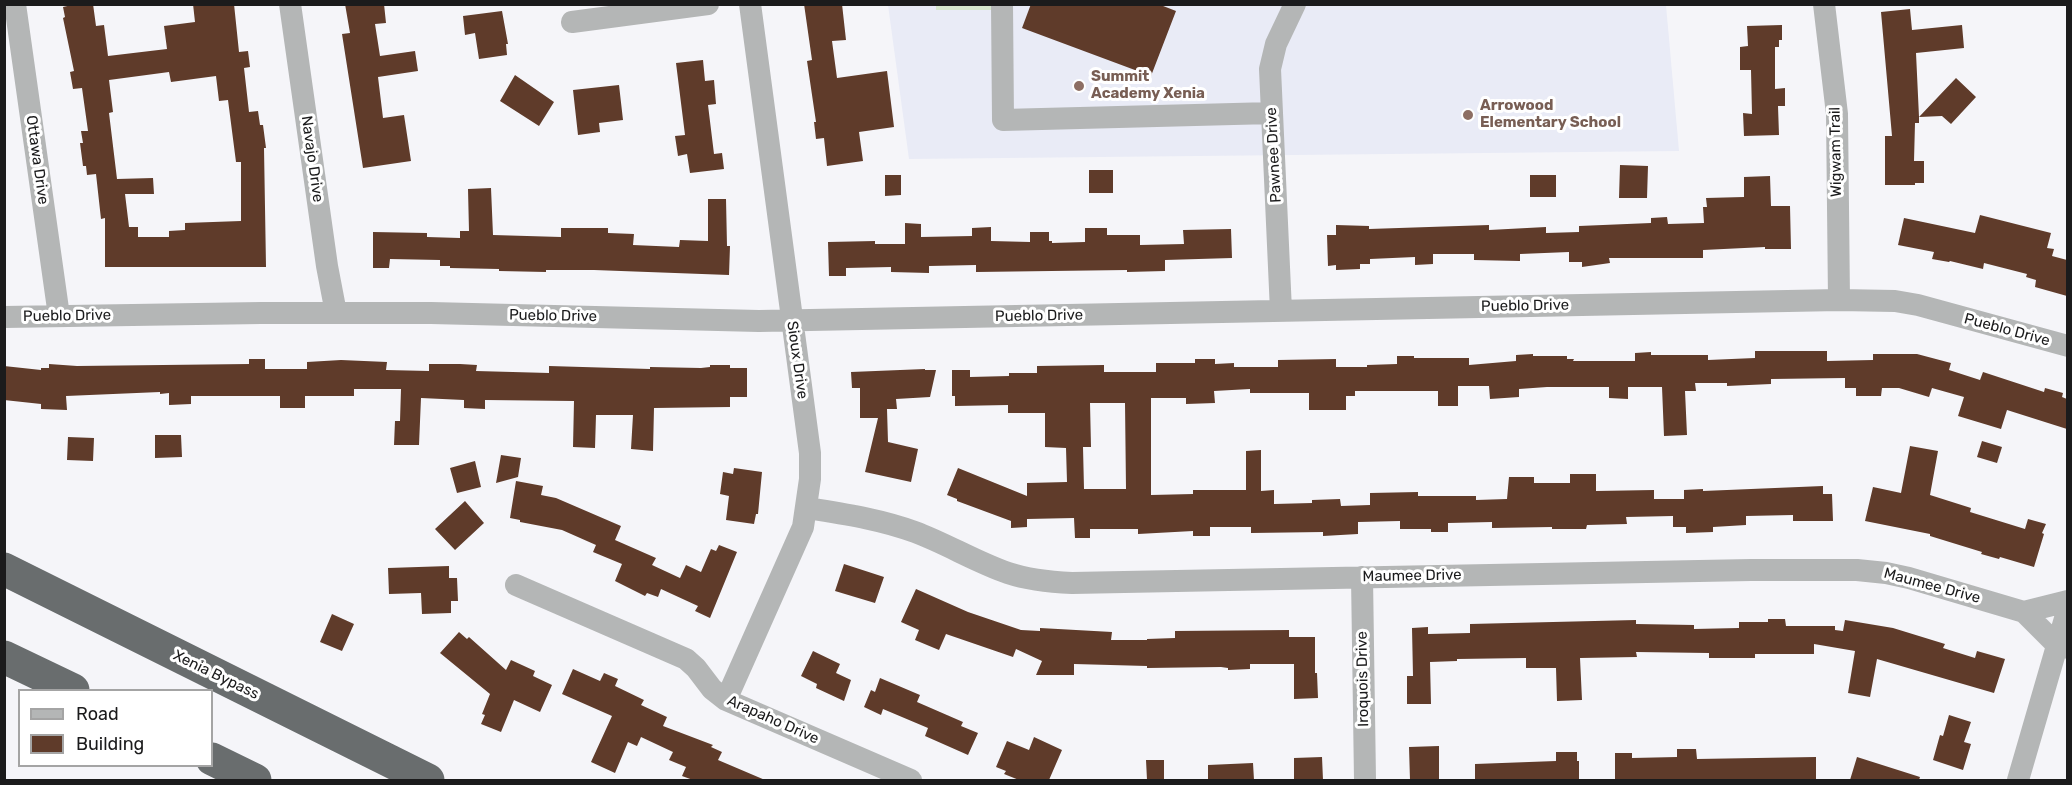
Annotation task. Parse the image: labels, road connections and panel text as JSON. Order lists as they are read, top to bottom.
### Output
{
  "streets": {
    "highway": ["Xenia Bypass"],
    "street": [
      "Wigwam Trail",
      "Pawnee Drive",
      "Navajo Drive",
      "Ottawa Drive",
      "Pueblo Drive",
      "Sioux Drive",
      "Maumee Drive",
      "Iroquois Drive",
      "Arapaho Drive"
    ]
  },
  "crossings": [
    ["Wigwam Trail", "Pueblo Drive"],
    ["Pawnee Drive", "Pueblo Drive"],
    ["Navajo Drive", "Pueblo Drive"],
    ["Ottawa Drive", "Pueblo Drive"],
    ["Pueblo Drive", "Sioux Drive"],
    ["Sioux Drive", "Maumee Drive"],
    ["Sioux Drive", "Arapaho Drive"],
    ["Maumee Drive", "Iroquois Drive"]
  ],
  "places": ["Summit Academy Xenia", "Arrowood Elementary School"],
  "legend": ["Road", "Building"]
}
